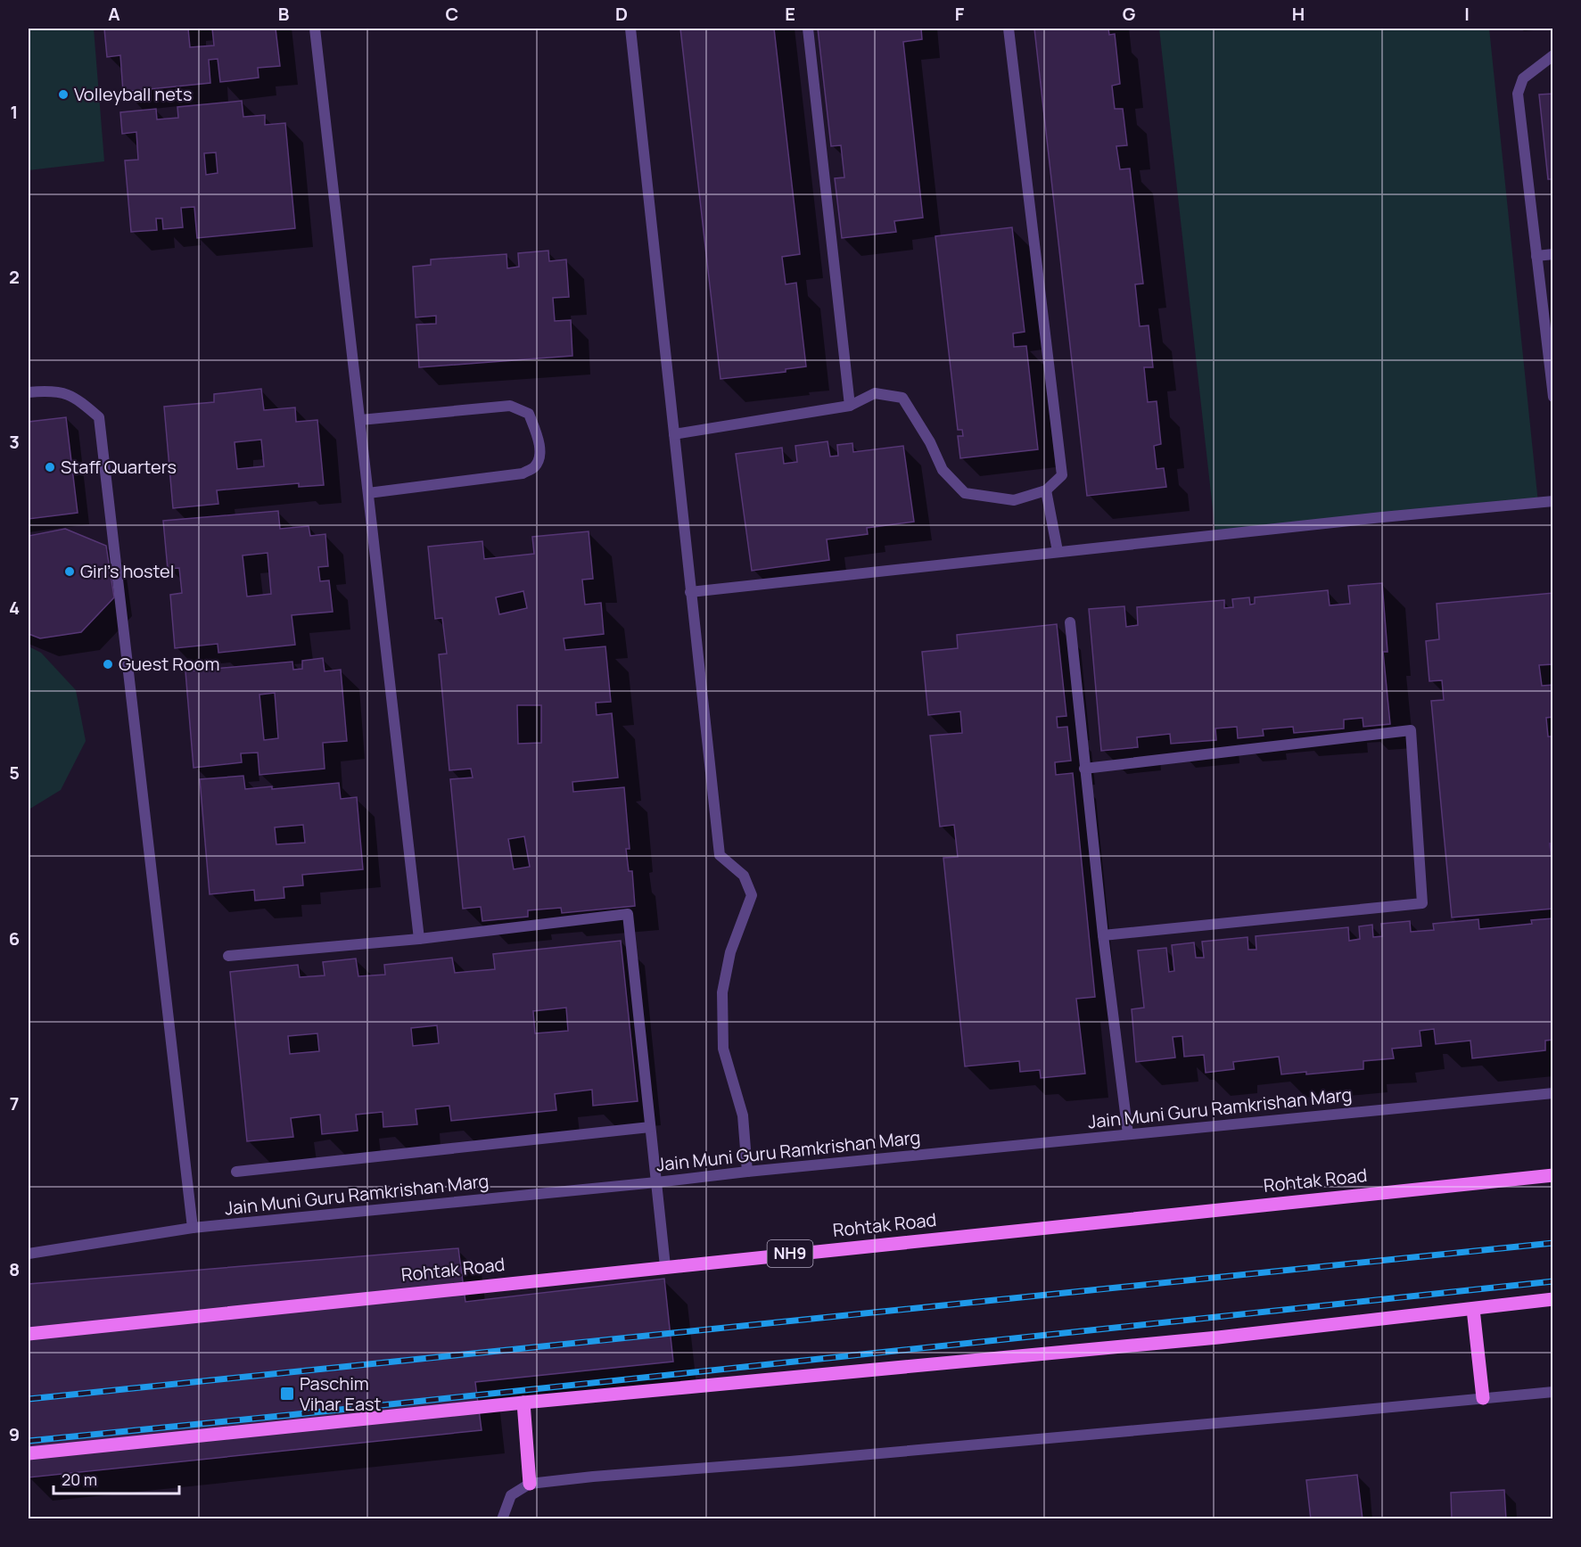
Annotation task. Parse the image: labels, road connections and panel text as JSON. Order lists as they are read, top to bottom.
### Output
{
  "streets": {
    "main road": ["Rohtak Road", "NH9"],
    "street": ["Jain Muni Guru Ramkrishan Marg"]
  },
  "places": {
    "other": [
      "Volleyball nets",
      "Staff Quarters",
      "Girl's hostel",
      "Guest Room"
    ],
    "transit": ["Paschim Vihar East"]
  },
  "scale_bar": "20 m",
  "grid": {
    "columns": [
      "A",
      "B",
      "C",
      "D",
      "E",
      "F",
      "G",
      "H",
      "I"
    ],
    "rows": [
      "1",
      "2",
      "3",
      "4",
      "5",
      "6",
      "7",
      "8",
      "9"
    ]
  }
}
